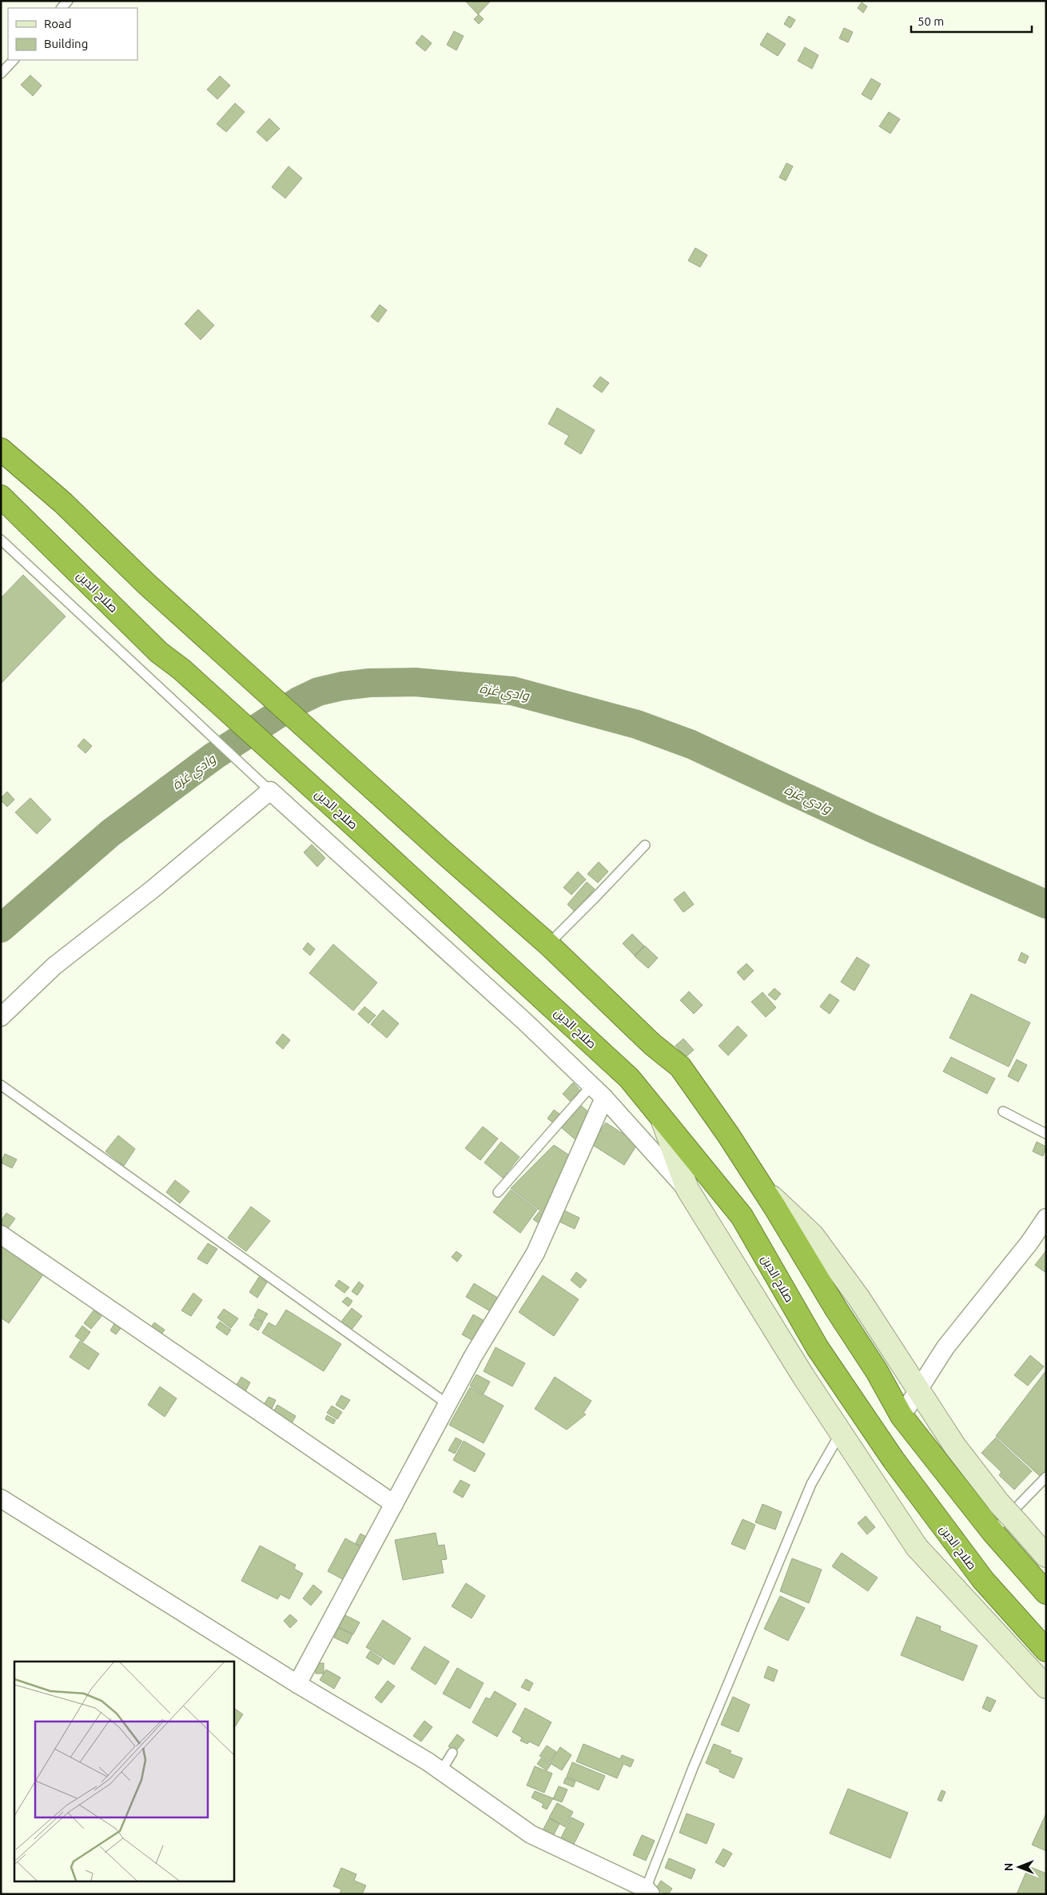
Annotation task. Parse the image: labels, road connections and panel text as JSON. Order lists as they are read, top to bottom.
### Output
{
  "streets": {
    "highway": ["صلاح الدين"]
  },
  "water": ["وادي غزة"],
  "legend": ["Road", "Building"],
  "scale_bar": "50 m",
  "north": "left"
}
